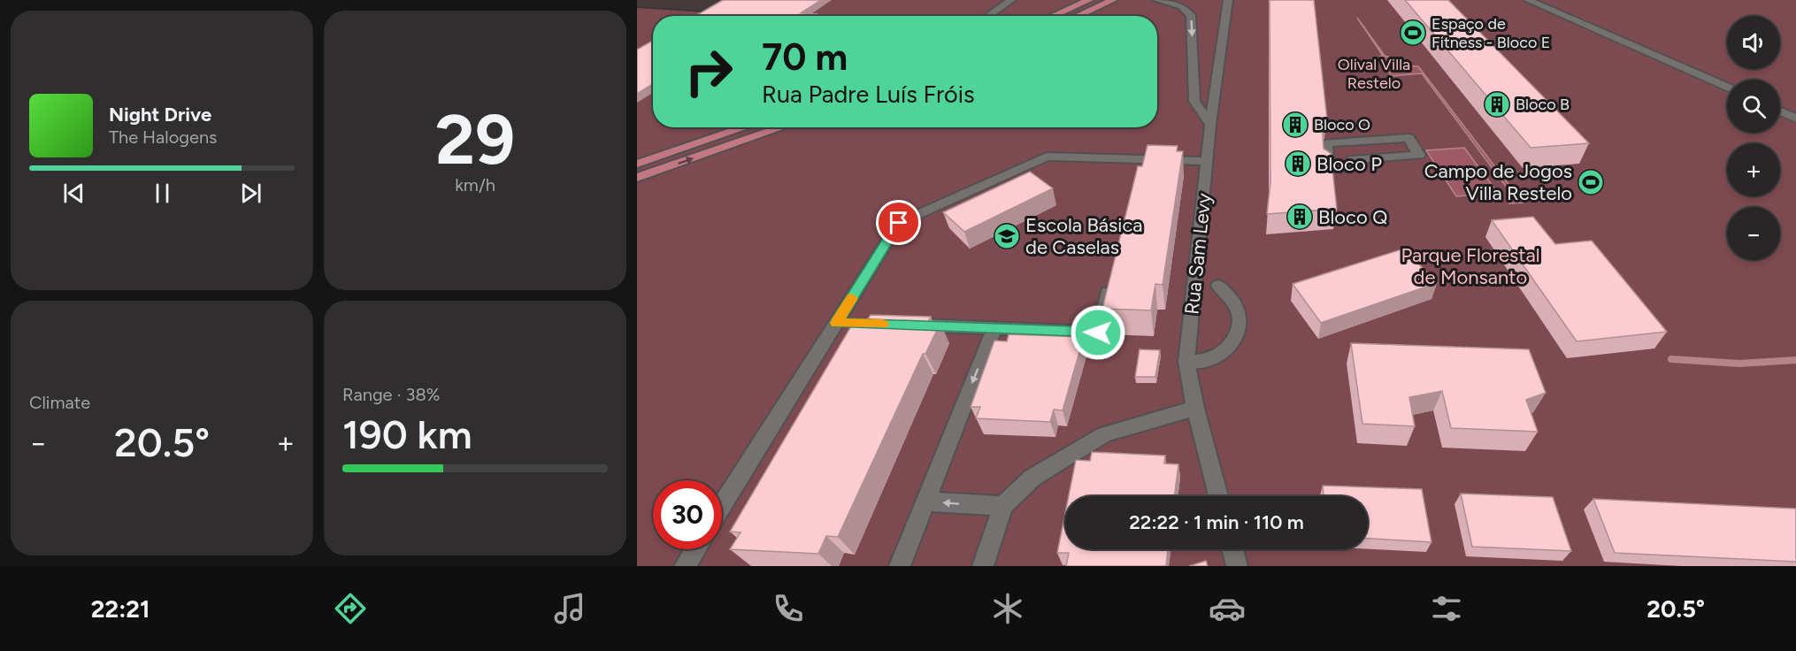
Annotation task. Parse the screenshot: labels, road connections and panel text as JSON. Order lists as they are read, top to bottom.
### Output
{
  "streets": {
    "street": ["Rua Sam Levy"]
  },
  "parks": ["Olival Villa Restelo", "Parque Florestal de Monsanto"],
  "places": {
    "sports": ["Espaço de Fitness - Bloco E", "Campo de Jogos Villa Restelo"],
    "building": [
      "Bloco B",
      "Bloco O",
      "Bloco P",
      "Bloco Q"
    ],
    "school or university": ["Escola Básica de Caselas"]
  },
  "page": {
    "tile": [
      ["29", "km/h"],
      "Climate",
      ["Range · 38%", "190 km"]
    ],
    "map_buttons": ["+", "−"],
    "turn": ["70 m", "Rua Padre Luís Fróis"],
    "song": ["Night Drive", "The Halogens"],
    "heat": ["−", "20.5°", "+"],
    "limit": "30",
    "trip": "22:22 · 1 min · 110 m",
    "tabs": ["22:21", "20.5°"]
  }
}
